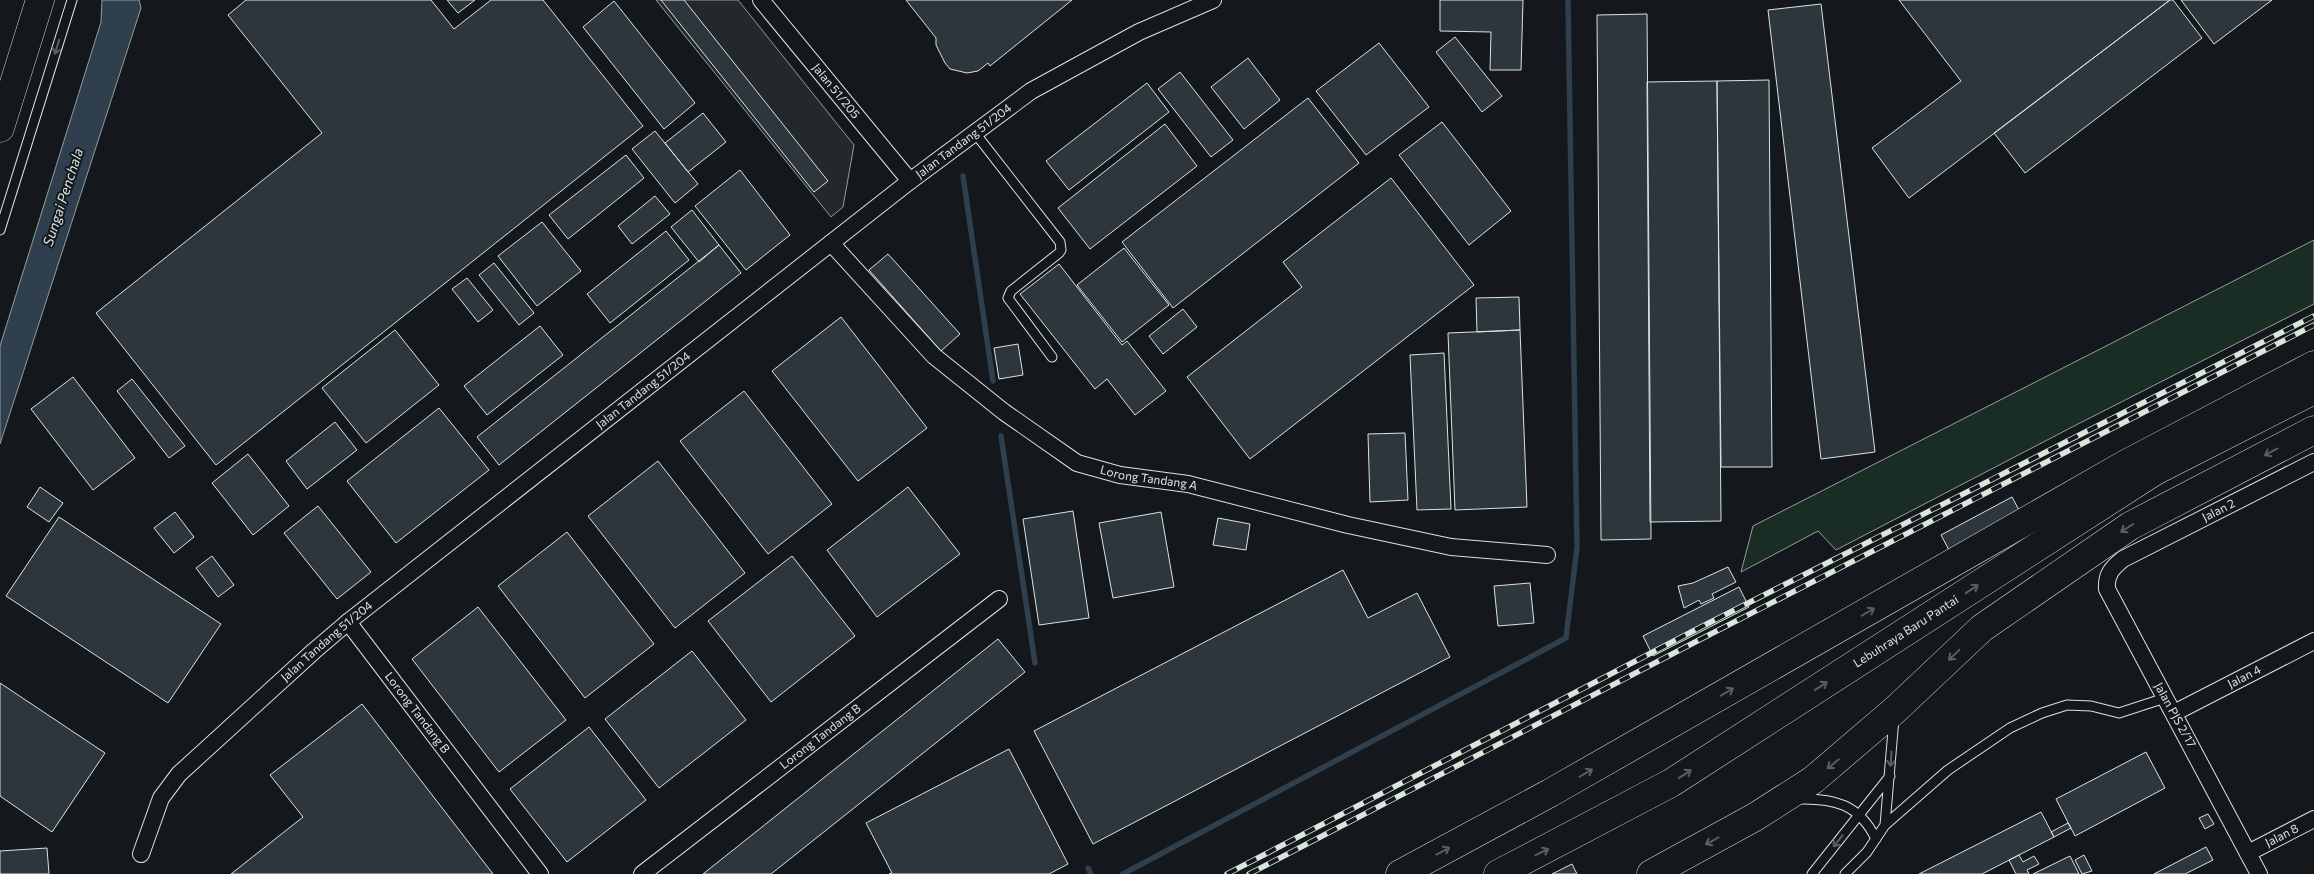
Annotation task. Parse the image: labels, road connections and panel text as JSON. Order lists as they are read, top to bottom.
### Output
{
  "streets": {
    "highway": ["Lebuhraya Baru Pantai"],
    "street": [
      "Jalan 51/205",
      "Jalan Tandang 51/204",
      "Lorong Tandang A",
      "Jalan 2",
      "Jalan 4",
      "Lorong Tandang B",
      "Jalan PJS 2/17",
      "Jalan 8"
    ]
  },
  "crossings": [
    ["Jalan 51/205", "Jalan Tandang 51/204"],
    ["Jalan Tandang 51/204", "Lorong Tandang A"],
    ["Jalan Tandang 51/204", "Lorong Tandang B"],
    ["Jalan 2", "Jalan PJS 2/17"],
    ["Jalan 4", "Jalan PJS 2/17"],
    ["Jalan PJS 2/17", "Jalan 8"]
  ],
  "water": ["Sungai Penchala"]
}
